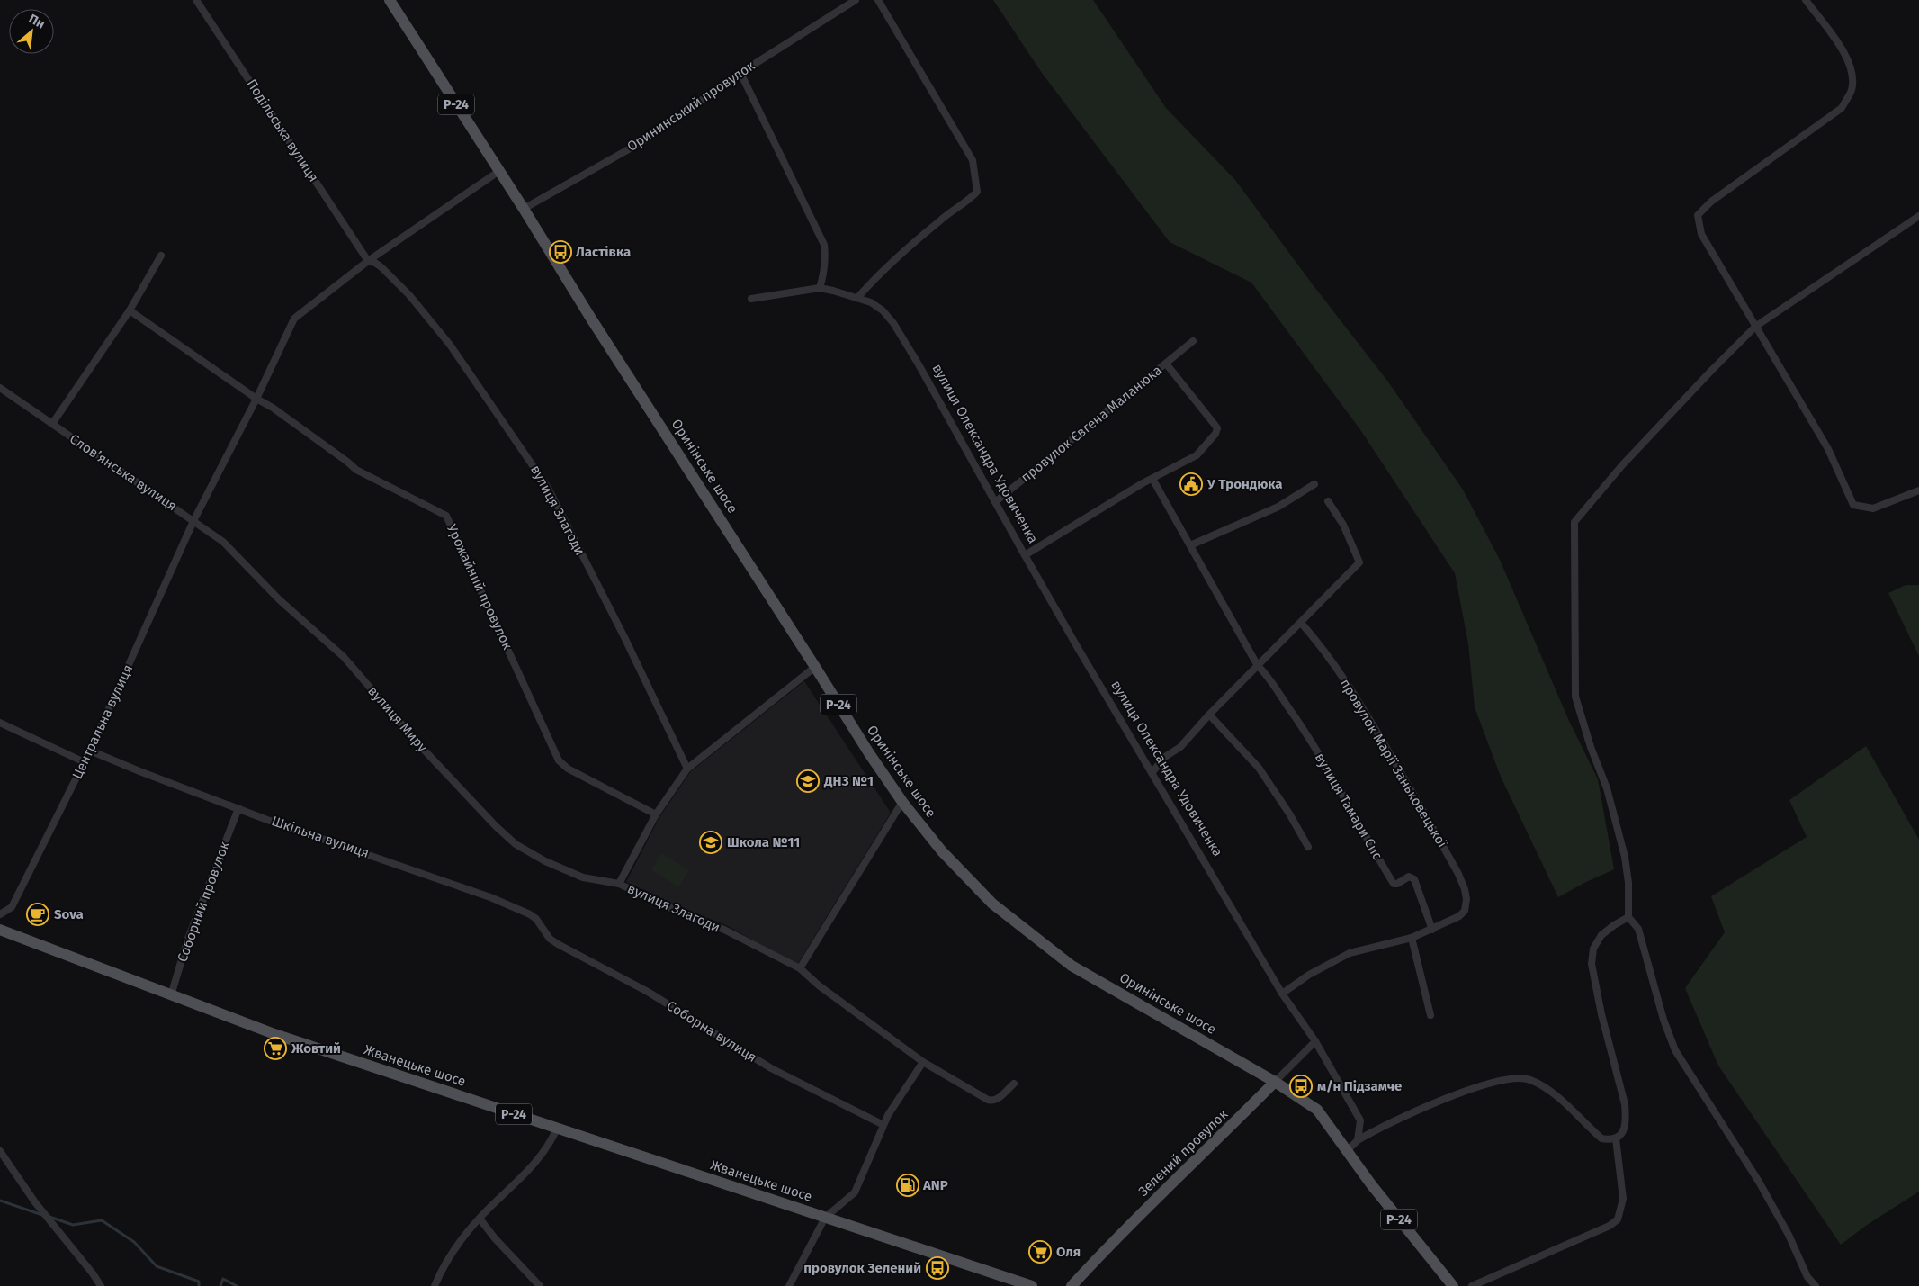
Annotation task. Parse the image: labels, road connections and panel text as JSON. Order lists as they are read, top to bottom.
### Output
{
  "streets": {
    "main road": [
      "Р-24",
      "Оринінське шосе",
      "Жванецьке шосе",
      "Зелений провулок"
    ],
    "street": [
      "Орининський провулок",
      "Подільська вулиця",
      "провулок Євгена Маланюка",
      "вулиця Олександра Удовиченка",
      "Словʼянська вулиця",
      "вулиця Злагоди",
      "Урожайний провулок",
      "вулиця Миру",
      "Центральна вулиця",
      "провулок Марії Заньковецької",
      "вулиця Тамари Сис",
      "Шкільна вулиця",
      "Соборний провулок",
      "Соборна вулиця"
    ]
  },
  "crossings": [
    ["Р-24", "Орининський провулок"],
    ["Р-24", "Оринінське шосе"],
    ["Р-24", "Центральна вулиця"],
    ["Орининський провулок", "Оринінське шосе"],
    ["Подільська вулиця", "вулиця Злагоди"],
    ["Подільська вулиця", "Центральна вулиця"],
    ["провулок Євгена Маланюка", "вулиця Олександра Удовиченка"],
    ["вулиця Олександра Удовиченка", "Зелений провулок"],
    ["Оринінське шосе", "вулиця Злагоди"],
    ["Оринінське шосе", "Зелений провулок"],
    ["Словʼянська вулиця", "вулиця Миру"],
    ["Словʼянська вулиця", "Центральна вулиця"],
    ["вулиця Злагоди", "Урожайний провулок"],
    ["вулиця Злагоди", "вулиця Миру"],
    ["вулиця Злагоди", "Центральна вулиця"],
    ["Урожайний провулок", "Центральна вулиця"],
    ["вулиця Миру", "Центральна вулиця"],
    ["Центральна вулиця", "Шкільна вулиця"],
    ["провулок Марії Заньковецької", "вулиця Тамари Сис"],
    ["Шкільна вулиця", "Соборний провулок"],
    ["Шкільна вулиця", "Соборна вулиця"],
    ["Соборний провулок", "Жванецьке шосе"]
  ],
  "places": {
    "bus stop": ["Ластівка", "м/н Підзамче", "провулок Зелений"],
    "public building": ["У Трондюка"],
    "school or university": ["ДНЗ №1", "Школа №11"],
    "cafe": ["Sova"],
    "supermarket": ["Жовтий", "Оля"],
    "fuel station": ["ANP"]
  },
  "north": "top right"
}
